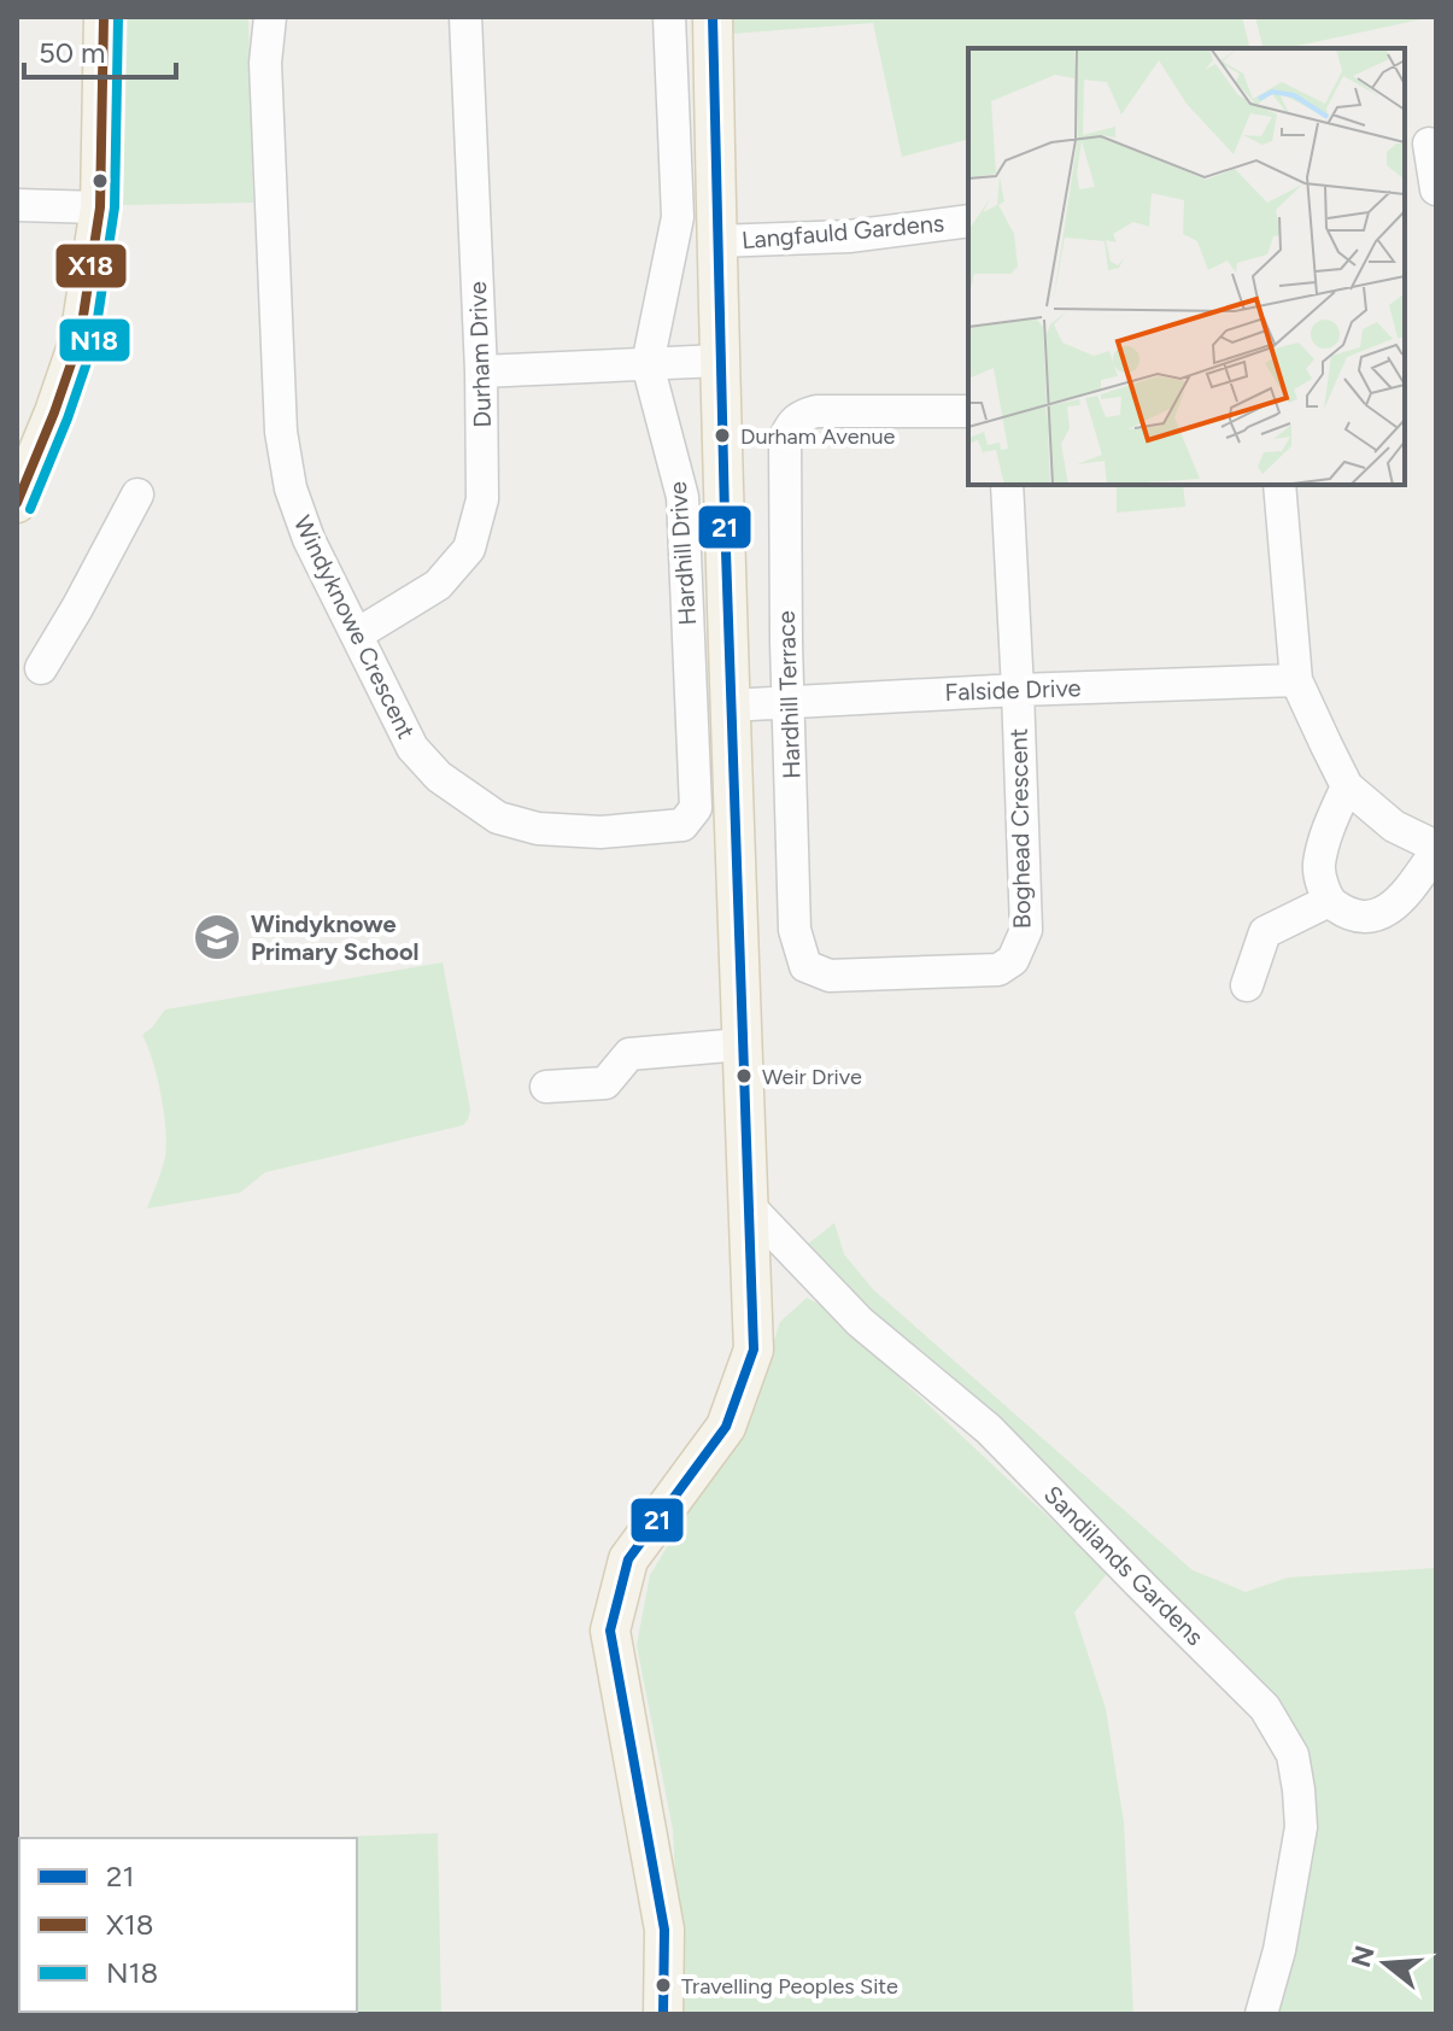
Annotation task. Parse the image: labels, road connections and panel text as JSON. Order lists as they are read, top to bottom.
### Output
{
  "streets": {
    "street": [
      "Langfauld Gardens",
      "Durham Drive",
      "Hardhill Drive",
      "Windyknowe Crescent",
      "Falside Drive",
      "Hardhill Terrace",
      "Boghead Crescent",
      "Sandilands Gardens"
    ]
  },
  "crossings": [
    ["Durham Drive", "Windyknowe Crescent"],
    ["Hardhill Drive", "Windyknowe Crescent"],
    ["Falside Drive", "Hardhill Terrace"],
    ["Falside Drive", "Boghead Crescent"],
    ["Hardhill Terrace", "Boghead Crescent"]
  ],
  "places": {
    "other": ["Durham Avenue", "Weir Drive", "Travelling Peoples Site"],
    "school or university": ["Windyknowe Primary School"]
  },
  "lines": ["transit line 21", "transit line X18", "transit line N18"],
  "legend": ["21", "X18", "N18"],
  "scale_bar": "50 m",
  "north": "left"
}
